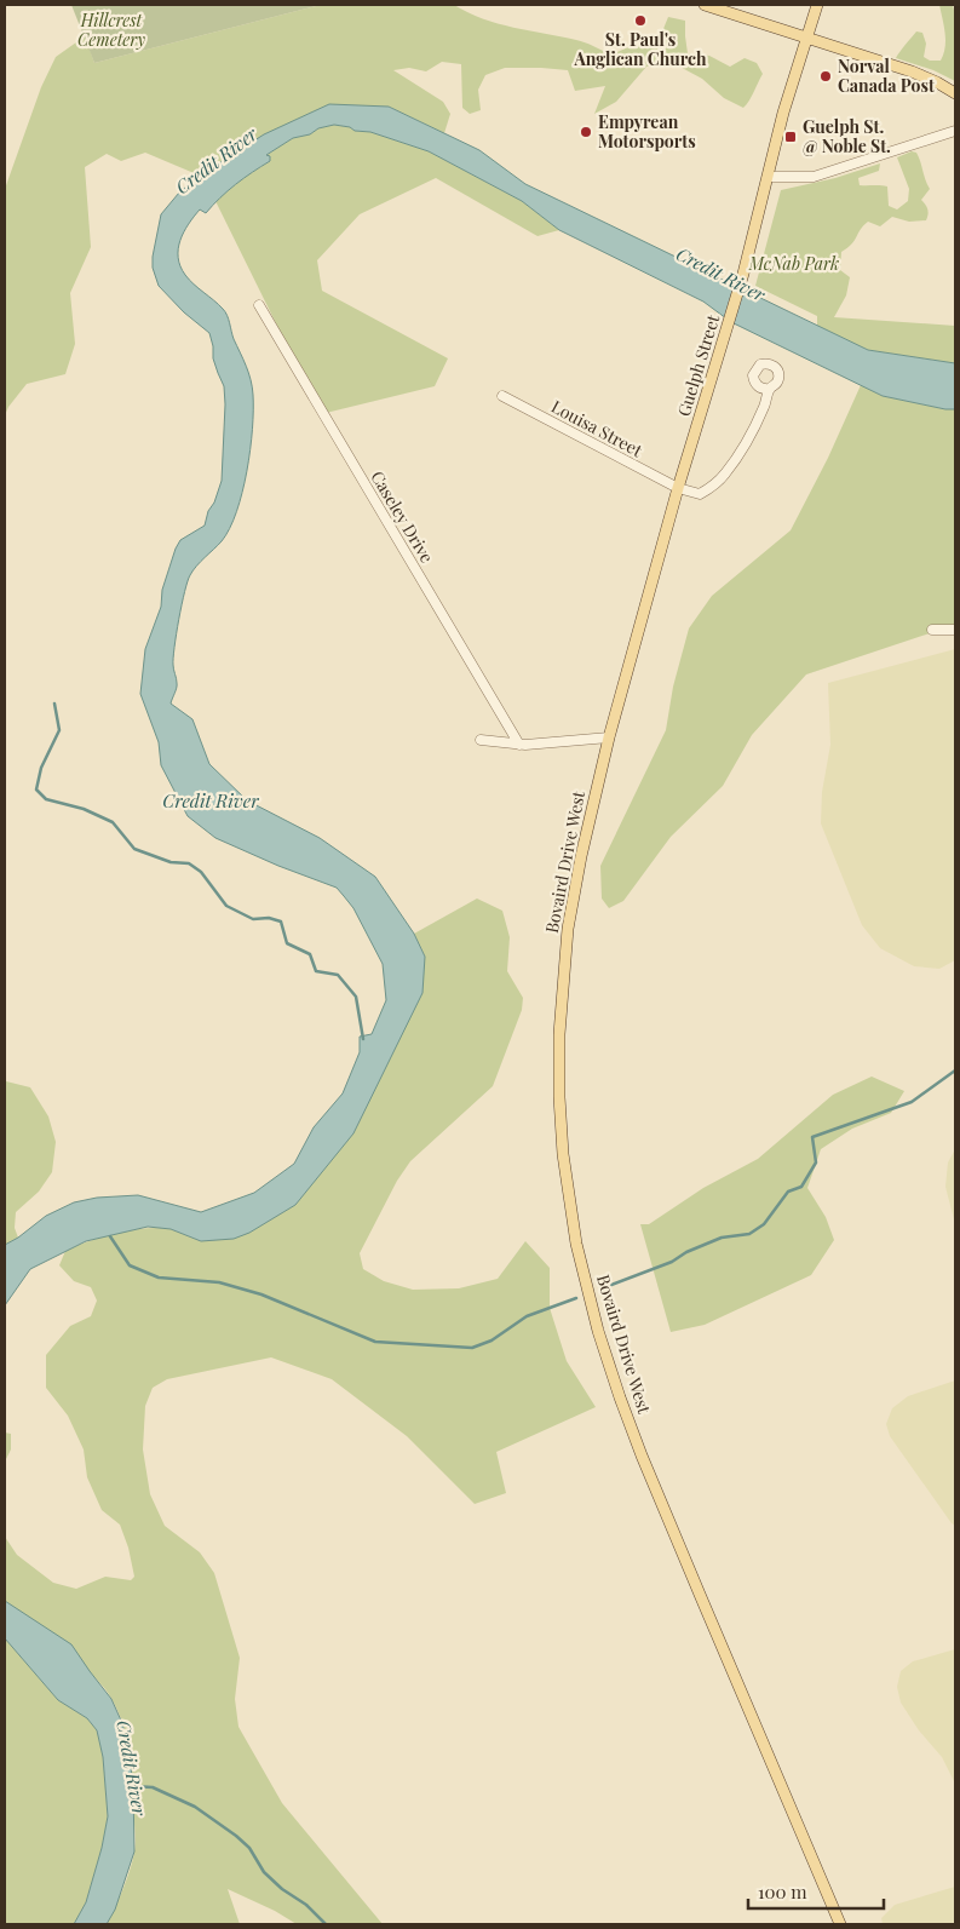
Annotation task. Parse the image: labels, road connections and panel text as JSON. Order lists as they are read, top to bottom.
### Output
{
  "streets": {
    "main road": ["Guelph Street", "Bovaird Drive West"],
    "street": ["Louisa Street", "Caseley Drive"]
  },
  "crossings": [
    ["Guelph Street", "Louisa Street"],
    ["Guelph Street", "Bovaird Drive West"]
  ],
  "water": ["Credit River"],
  "parks": ["Hillcrest Cemetery", "McNab Park"],
  "places": {
    "other": ["St. Paul's Anglican Church", "Norval Canada Post", "Empyrean Motorsports"],
    "transit": ["Guelph St. @ Noble St."]
  },
  "scale_bar": "100 m"
}
